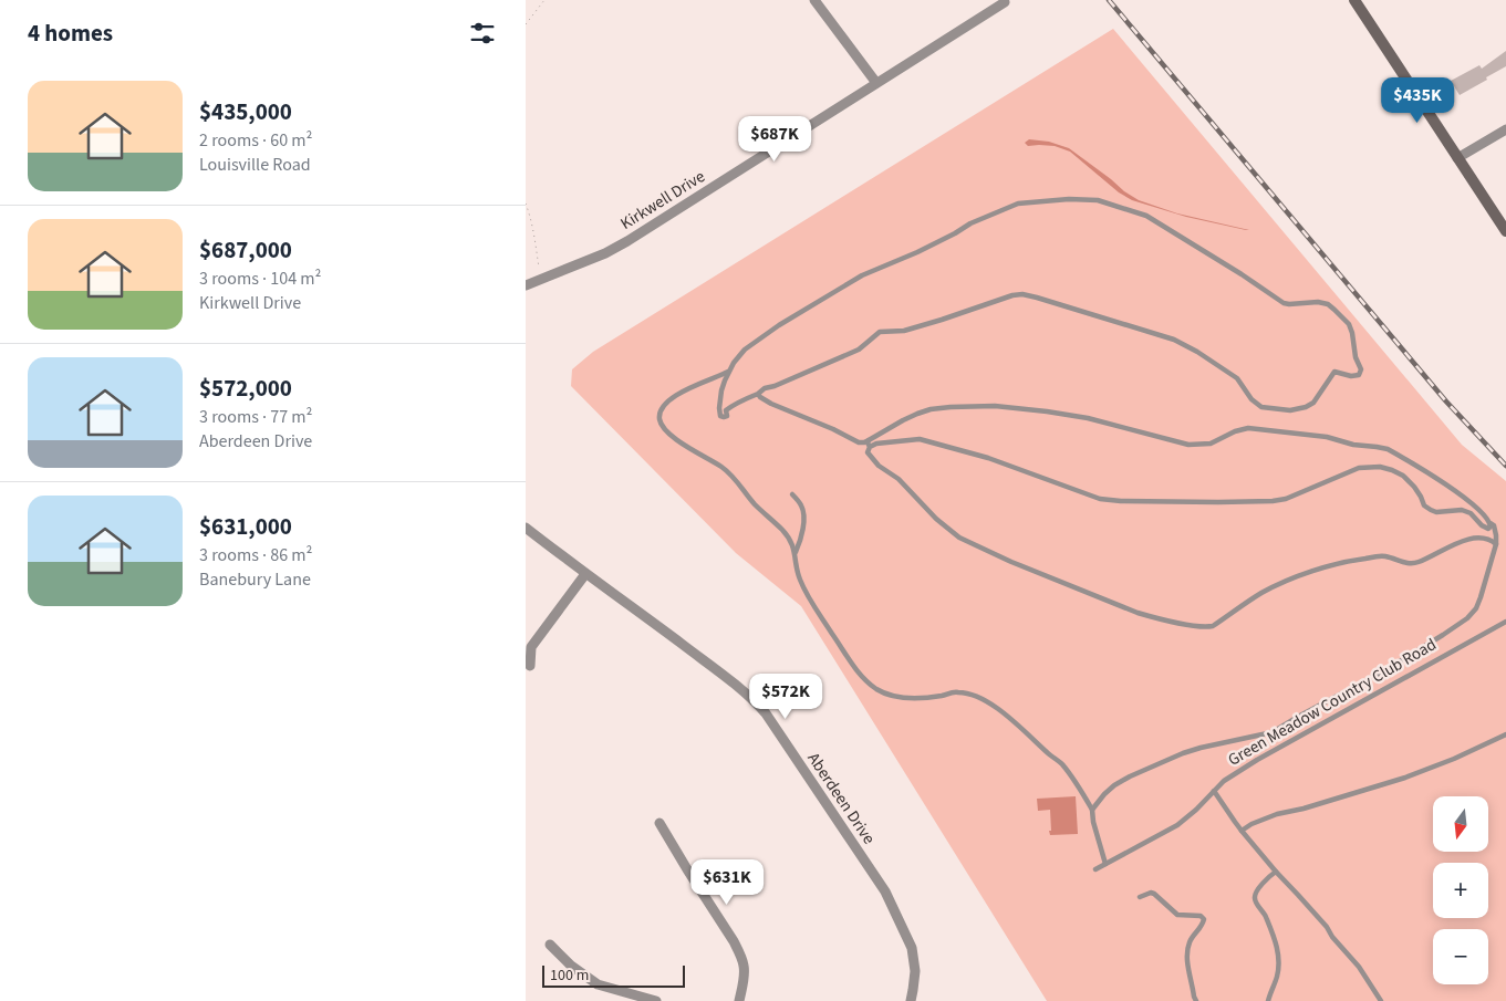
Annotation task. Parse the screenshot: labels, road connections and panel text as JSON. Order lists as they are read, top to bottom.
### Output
{
  "streets": {
    "street": ["Kirkwell Drive", "Aberdeen Drive"],
    "lane": ["Green Meadow Country Club Road"]
  },
  "scale_bar": "100 m",
  "north": "bottom",
  "page": {
    "heading": "4 homes",
    "list": [
      {
        "name": "$435,000",
        "note": "2 rooms · 60 m² · Louisville Road"
      },
      {
        "name": "$687,000",
        "note": "3 rooms · 104 m² · Kirkwell Drive"
      },
      {
        "name": "$572,000",
        "note": "3 rooms · 77 m² · Aberdeen Drive"
      },
      {
        "name": "$631,000",
        "note": "3 rooms · 86 m² · Banebury Lane"
      }
    ],
    "price": [
      "$435K",
      "$687K",
      "$572K",
      "$631K"
    ],
    "map_buttons": ["+", "−"],
    "scale": "100 m"
  }
}
